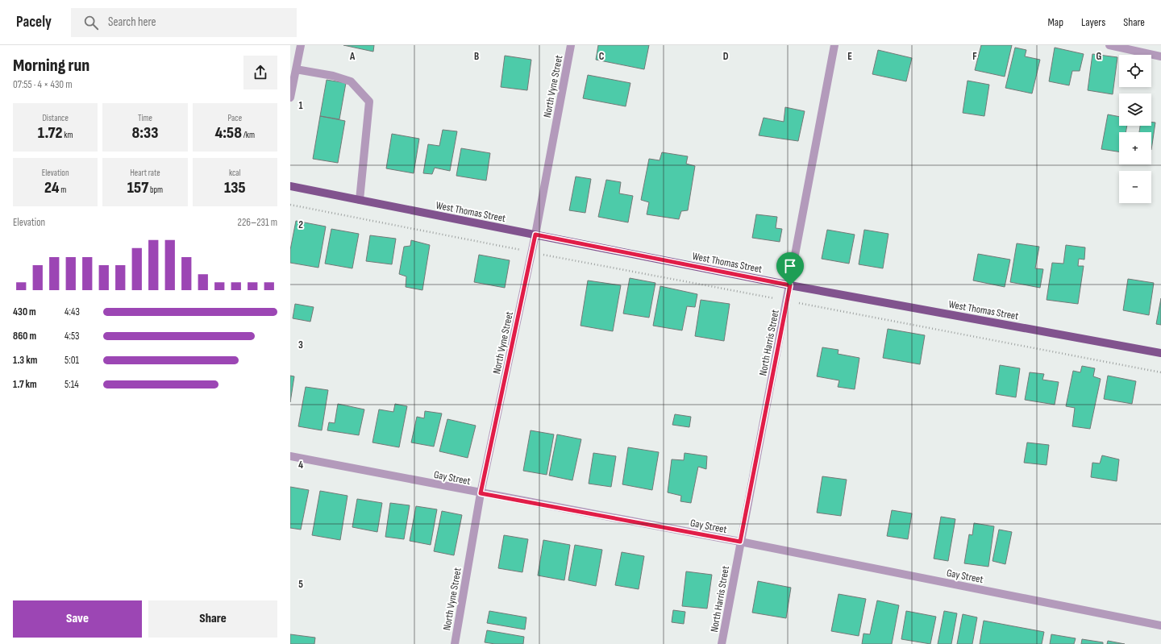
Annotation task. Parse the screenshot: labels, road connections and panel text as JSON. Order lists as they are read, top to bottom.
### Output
{
  "streets": {
    "main road": ["West Thomas Street"],
    "street": ["North Vyne Street", "North Harris Street", "Gay Street"]
  },
  "crossings": [
    ["North Vyne Street", "West Thomas Street"],
    ["North Vyne Street", "Gay Street"],
    ["West Thomas Street", "North Harris Street"],
    ["North Harris Street", "Gay Street"]
  ],
  "page": {
    "header": "Pacely",
    "search": "Search here",
    "nav": ["Map", "Layers", "Share"],
    "heading": ["Morning run", "07:55 · 4 × 430 m"],
    "map_buttons": ["+", "−"],
    "stats": [
      ["Distance", "1.72 km"],
      ["Time", "8:33"],
      ["Pace", "4:58 /km"],
      ["Elevation", "24 m"],
      ["Heart rate", "157 bpm"],
      ["kcal", "135"]
    ],
    "chart": ["Elevation", "226–231 m"],
    "list": [
      {
        "name": "430 m",
        "note": "4:43"
      },
      {
        "name": "860 m",
        "note": "4:53"
      },
      {
        "name": "1.3 km",
        "note": "5:01"
      },
      {
        "name": "1.7 km",
        "note": "5:14"
      }
    ],
    "buttons": ["Save", "Share"]
  },
  "grid": {
    "columns": [
      "A",
      "B",
      "C",
      "D",
      "E",
      "F",
      "G"
    ],
    "rows": [
      "1",
      "2",
      "3",
      "4",
      "5"
    ]
  }
}
